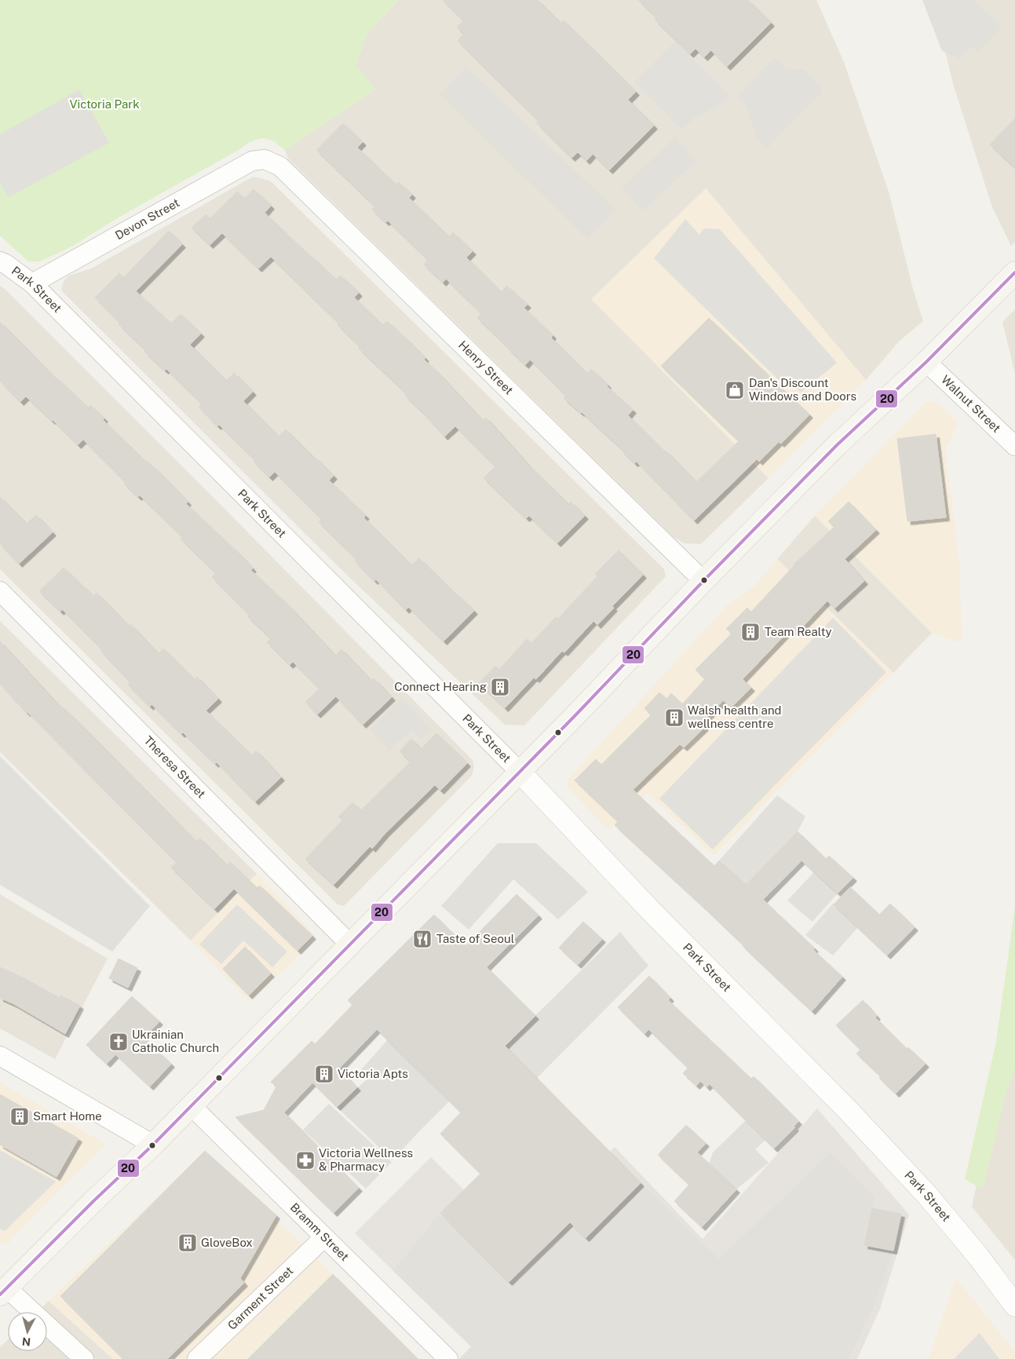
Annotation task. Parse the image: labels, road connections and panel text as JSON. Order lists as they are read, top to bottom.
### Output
{
  "streets": {
    "street": [
      "Devon Street",
      "Park Street",
      "Henry Street",
      "Walnut Street",
      "Theresa Street",
      "Bramm Street",
      "Garment Street"
    ]
  },
  "crossings": [
    ["Devon Street", "Park Street"],
    ["Devon Street", "Henry Street"],
    ["Bramm Street", "Garment Street"]
  ],
  "parks": ["Victoria Park"],
  "places": {
    "shop": ["Dan's Discount Windows and Doors"],
    "building": [
      "Team Realty",
      "Connect Hearing",
      "Walsh health and wellness centre",
      "Victoria Apts",
      "Smart Home",
      "GloveBox"
    ],
    "restaurant": ["Taste of Seoul"],
    "church": ["Ukrainian Catholic Church"],
    "pharmacy": ["Victoria Wellness & Pharmacy"]
  },
  "lines": ["transit line 20"],
  "north": "bottom"
}
